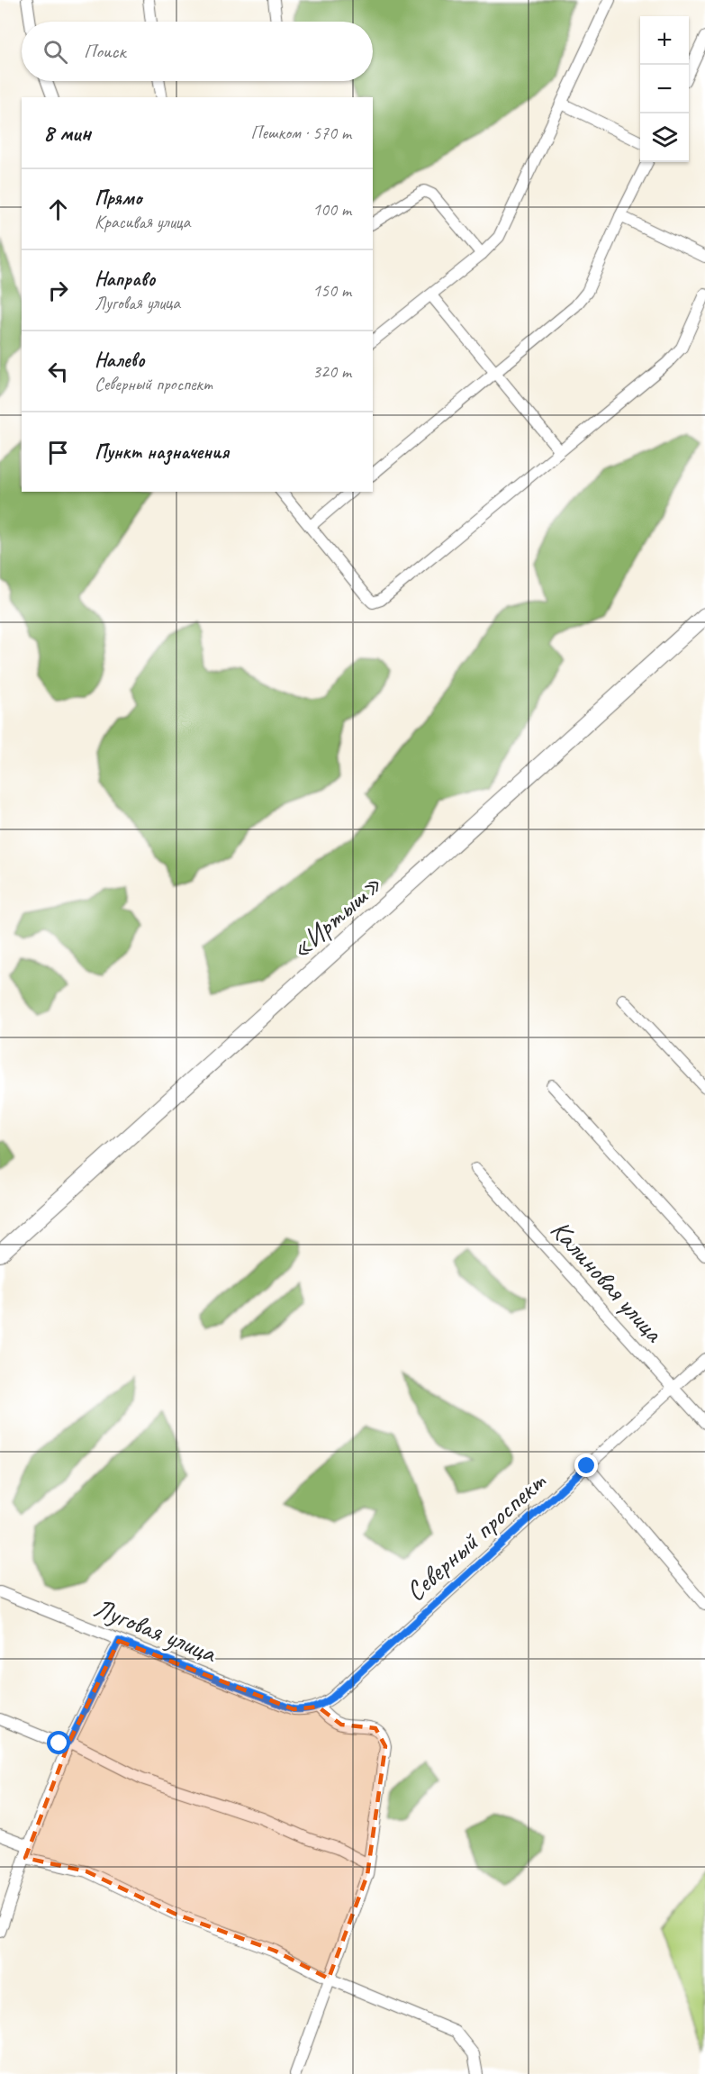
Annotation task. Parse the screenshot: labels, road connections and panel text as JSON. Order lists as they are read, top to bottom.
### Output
{
  "streets": {
    "highway": ["«Иртыш»"],
    "street": ["Калиновая улица", "Северный проспект", "Луговая улица"]
  },
  "crossings": [
    ["Калиновая улица", "Северный проспект"],
    ["Северный проспект", "Луговая улица"]
  ],
  "page": {
    "map_buttons": ["+", "−"],
    "search": "Поиск",
    "heading": ["8 мин", "Пешком · 570 m"],
    "list": [
      ["Прямо", "Красивая улица", "100 m"],
      ["Направо", "Луговая улица", "150 m"],
      ["Налево", "Северный проспект", "320 m"],
      "Пункт назначения"
    ]
  }
}
